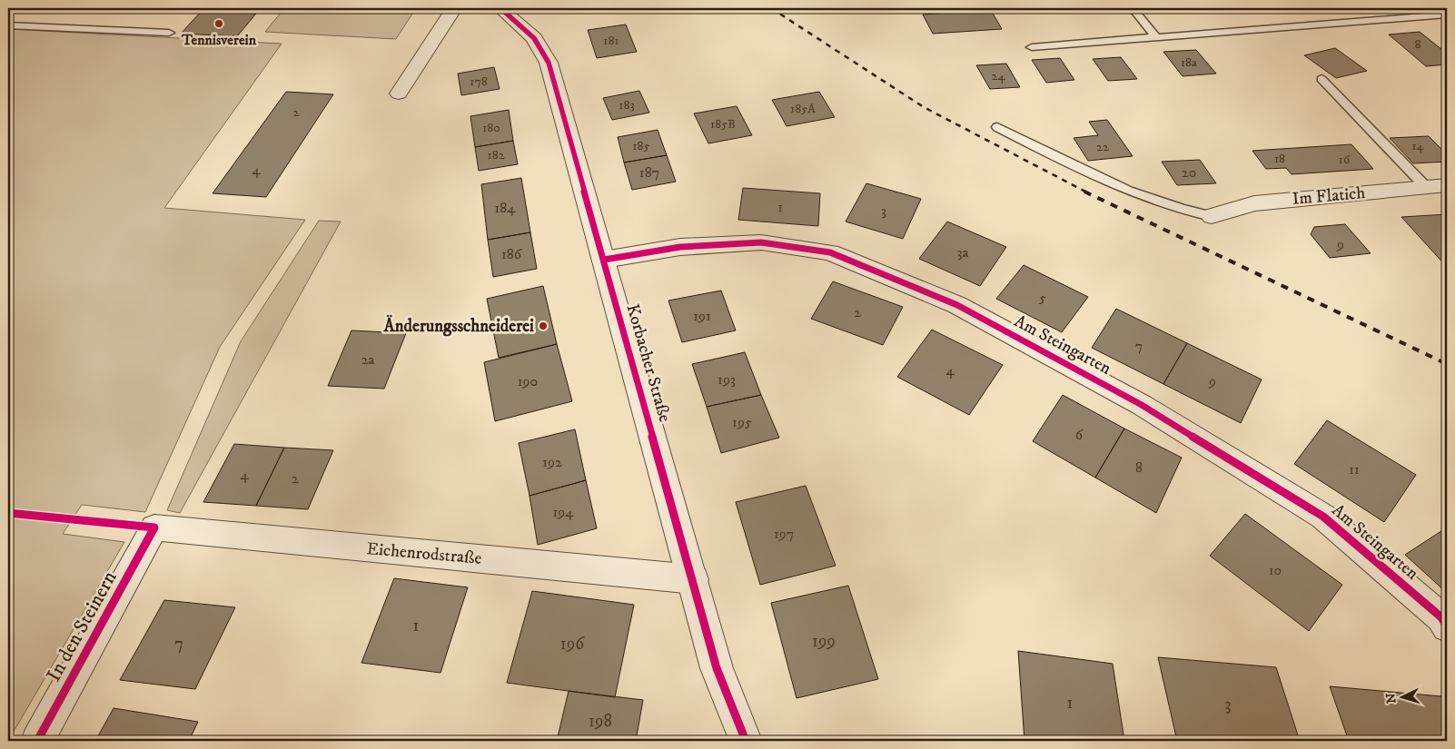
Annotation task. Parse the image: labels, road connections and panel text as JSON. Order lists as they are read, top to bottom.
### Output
{
  "streets": {
    "street": [
      "Im Flatich",
      "Am Steingarten",
      "Korbacher Straße",
      "Eichenrodstraße",
      "In den Steinern"
    ]
  },
  "crossings": [
    ["Am Steingarten", "Korbacher Straße"],
    ["Korbacher Straße", "Eichenrodstraße"],
    ["Eichenrodstraße", "In den Steinern"]
  ],
  "places": ["Tennisverein", "Änderungsschneiderei"],
  "house_numbers": [
    "181",
    "8",
    "18a",
    "24",
    "178",
    "183",
    "185A",
    "2",
    "185B",
    "180",
    "185",
    "14",
    "22",
    "182",
    "18",
    "16",
    "4",
    "187",
    "20",
    "1",
    "184",
    "3",
    "9",
    "3a",
    "186",
    "5",
    "2",
    "191",
    "7",
    "2a",
    "4",
    "193",
    "190",
    "9",
    "195",
    "6",
    "192",
    "8",
    "11",
    "4",
    "2",
    "194",
    "197",
    "10",
    "1",
    "199",
    "7",
    "196",
    "1",
    "3",
    "198"
  ],
  "north": "left"
}
